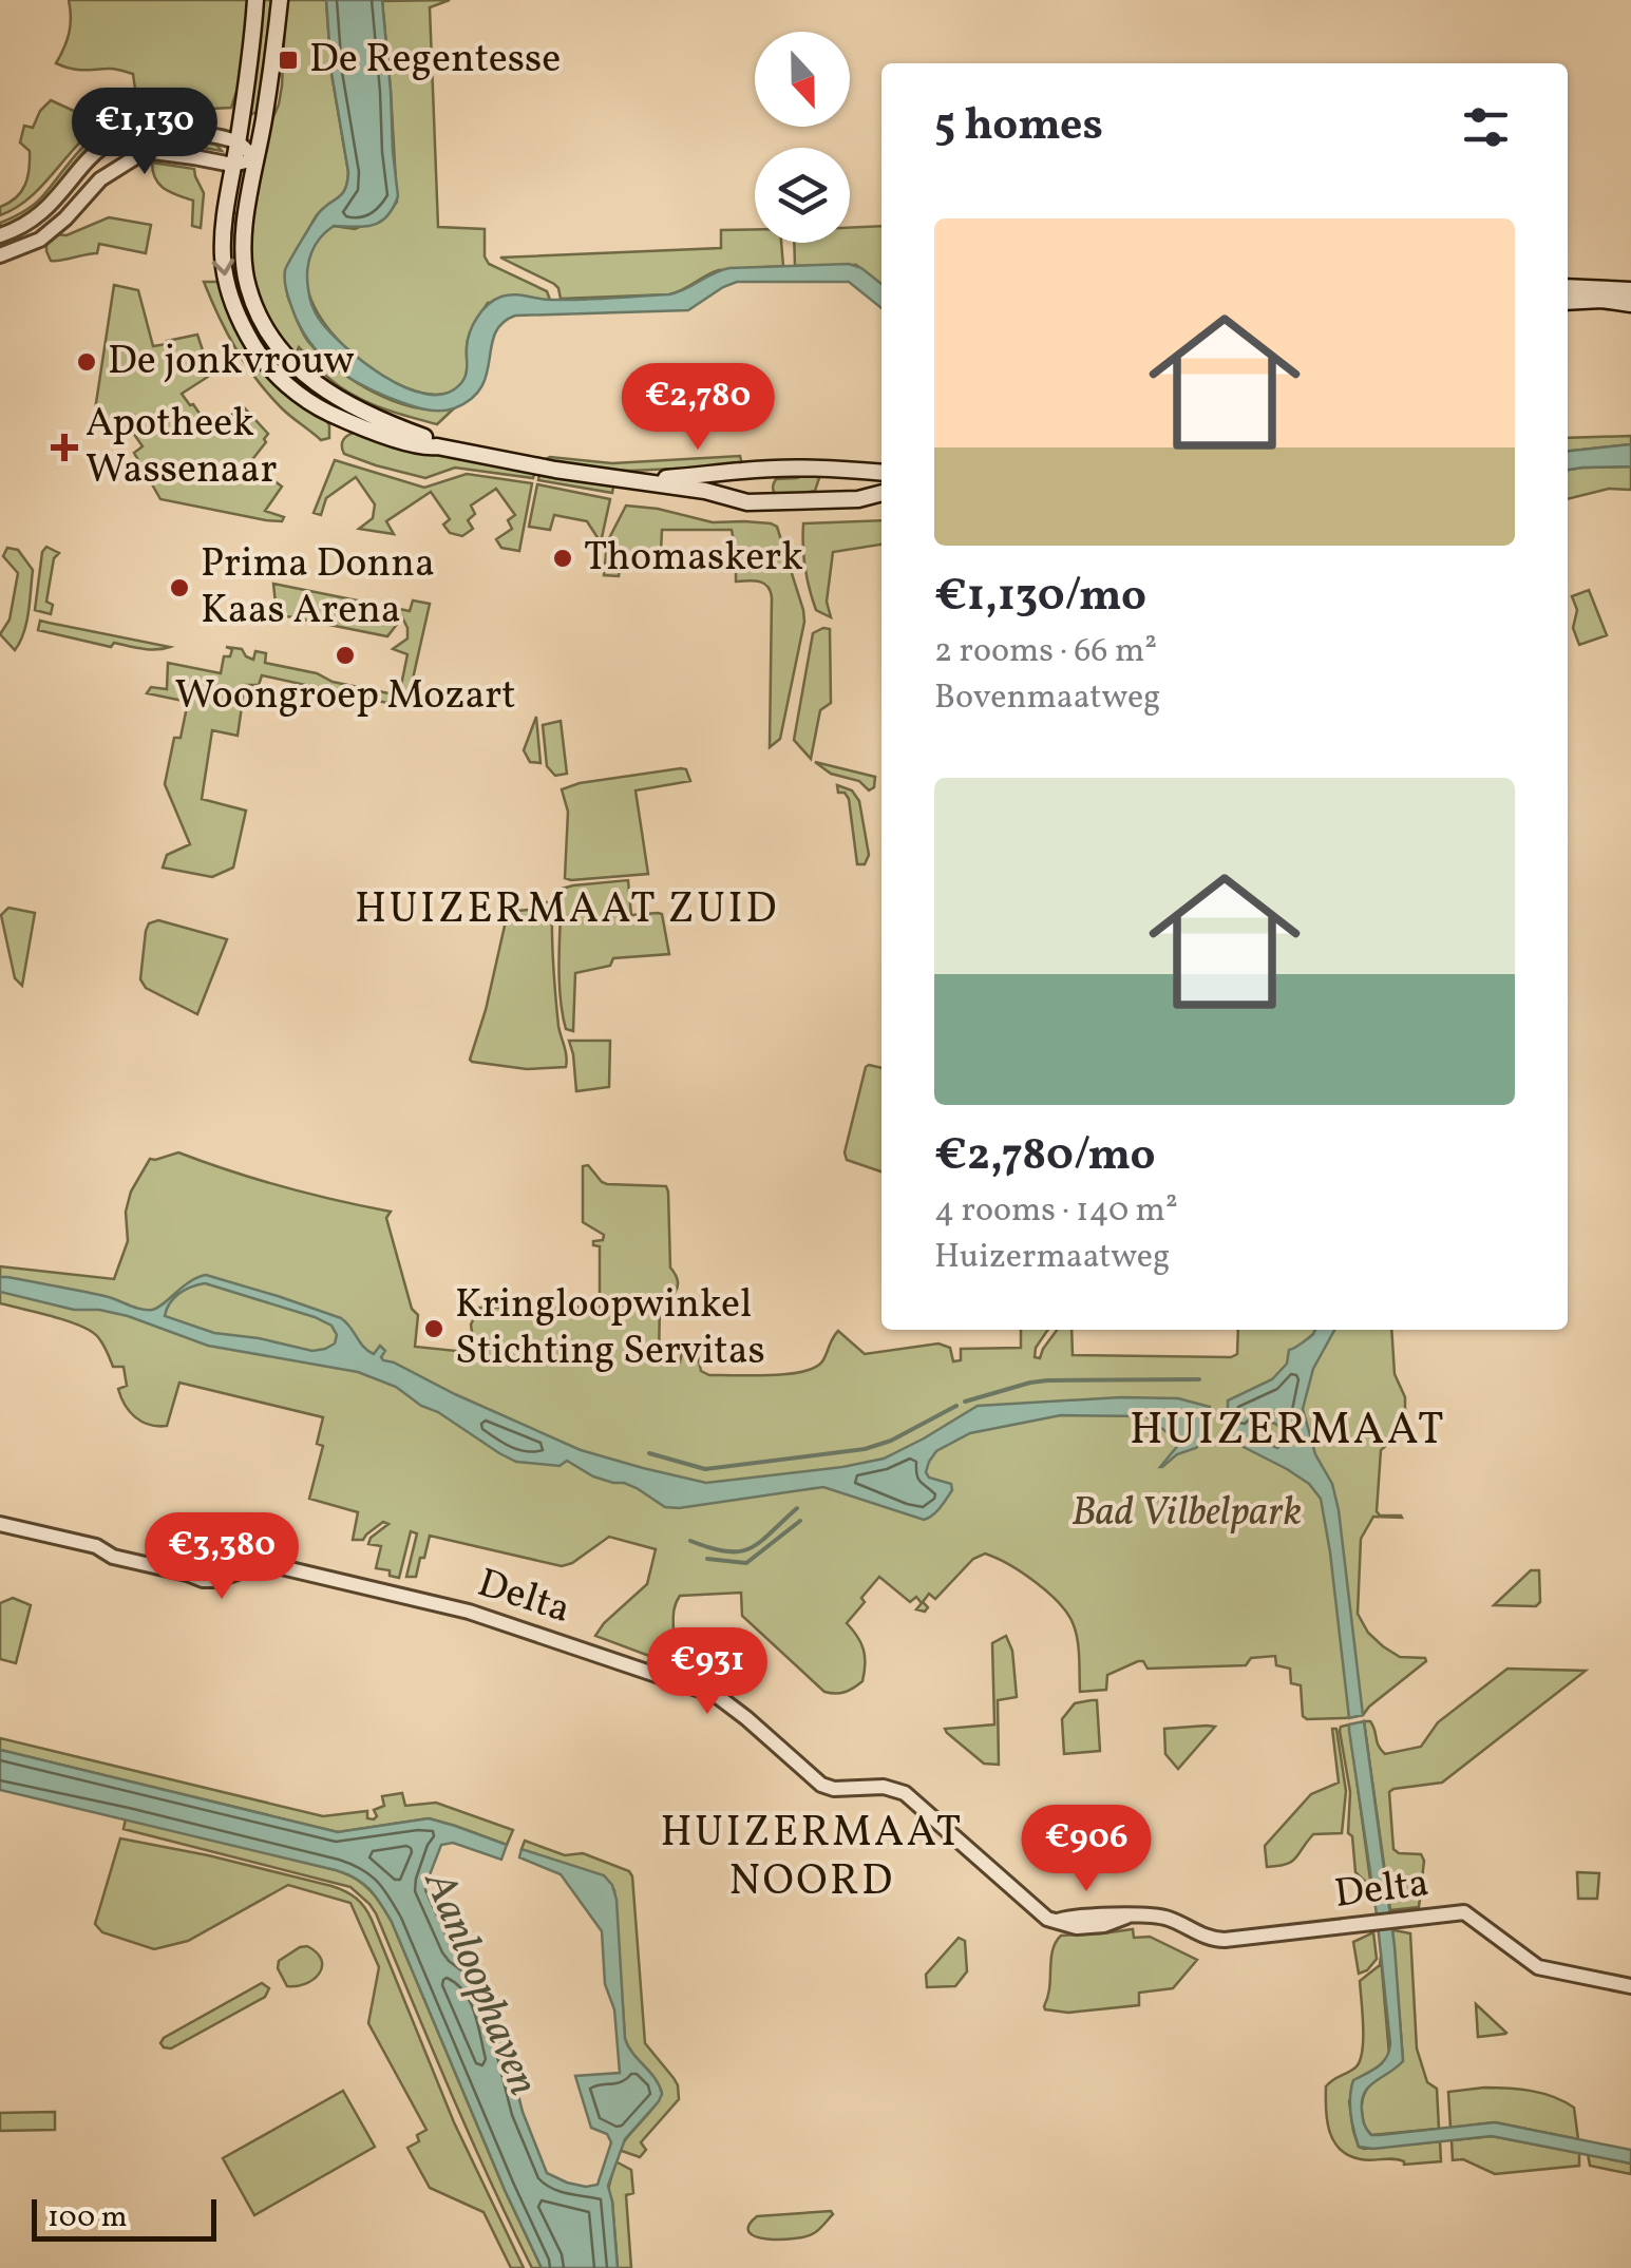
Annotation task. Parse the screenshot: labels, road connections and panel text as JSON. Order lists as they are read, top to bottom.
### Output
{
  "streets": {
    "street": ["Delta"]
  },
  "districts": ["HUIZERMAAT ZUID", "HUIZERMAAT", "HUIZERMAAT NOORD"],
  "water": ["Aanloophaven"],
  "parks": ["Bad Vilbelpark"],
  "places": {
    "transit": ["De Regentesse"],
    "other": [
      "De jonkvrouw",
      "Thomaskerk",
      "Prima Donna Kaas Arena",
      "Woongroep Mozart",
      "Kringloopwinkel Stichting Servitas"
    ],
    "health": ["Apotheek Wassenaar"]
  },
  "scale_bar": "100 m",
  "north": "bottom",
  "page": {
    "heading": "5 homes",
    "price": [
      "€1,130",
      "€2,780",
      "€3,380",
      "€931",
      "€906"
    ],
    "list": [
      {
        "name": "€1,130/mo",
        "note": "2 rooms · 66 m² · Bovenmaatweg"
      },
      {
        "name": "€2,780/mo",
        "note": "4 rooms · 140 m² · Huizermaatweg"
      }
    ],
    "scale": "100 m"
  }
}
